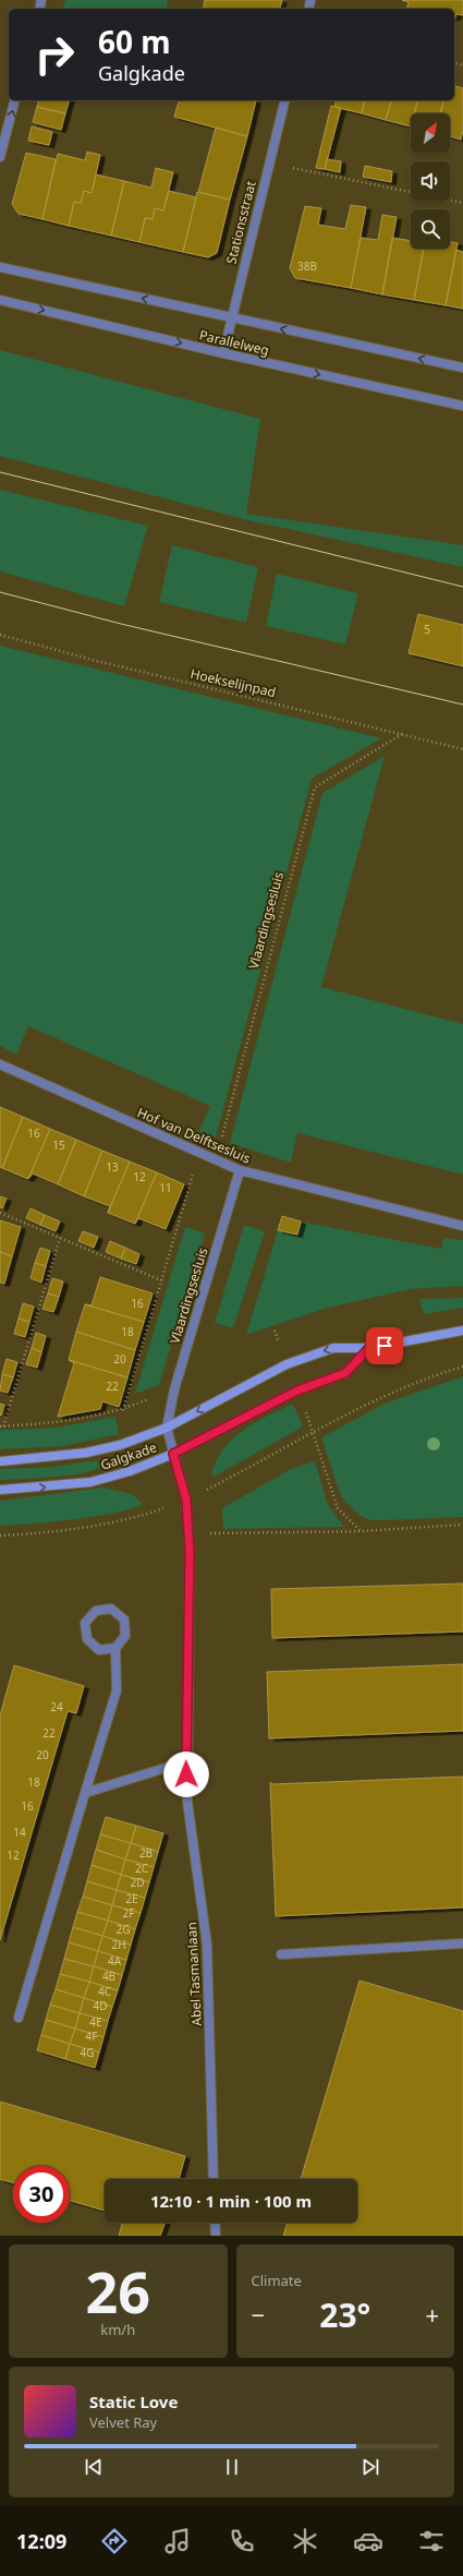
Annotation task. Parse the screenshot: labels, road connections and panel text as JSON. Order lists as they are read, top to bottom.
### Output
{
  "streets": {
    "main road": ["Galgkade"],
    "street": [
      "Stationsstraat",
      "Parallelweg",
      "Vlaardingsesluis",
      "Hof van Delftsesluis",
      "Abel Tasmanlaan"
    ],
    "path": ["Hoekselijnpad"]
  },
  "crossings": [
    ["Stationsstraat", "Parallelweg"],
    ["Hoekselijnpad", "Vlaardingsesluis"],
    ["Vlaardingsesluis", "Hof van Delftsesluis"],
    ["Vlaardingsesluis", "Galgkade"],
    ["Vlaardingsesluis", "Abel Tasmanlaan"],
    ["Galgkade", "Abel Tasmanlaan"]
  ],
  "house_numbers": [
    "38B",
    "5",
    "16",
    "15",
    "13",
    "12",
    "11",
    "16",
    "18",
    "20",
    "22",
    "24",
    "22",
    "20",
    "18",
    "16",
    "14",
    "2B",
    "12",
    "2C",
    "2D",
    "2E",
    "2F",
    "2G",
    "2H",
    "4A",
    "4B",
    "4C",
    "4D",
    "4E",
    "4F",
    "4G"
  ],
  "north": "top right",
  "page": {
    "turn": ["60 m", "Galgkade"],
    "limit": "30",
    "trip": "12:10 · 1 min · 100 m",
    "tile": [
      ["26", "km/h"],
      "Climate"
    ],
    "heat": ["−", "23°", "+"],
    "song": ["Static Love", "Velvet Ray"],
    "tabs": "12:09"
  }
}
